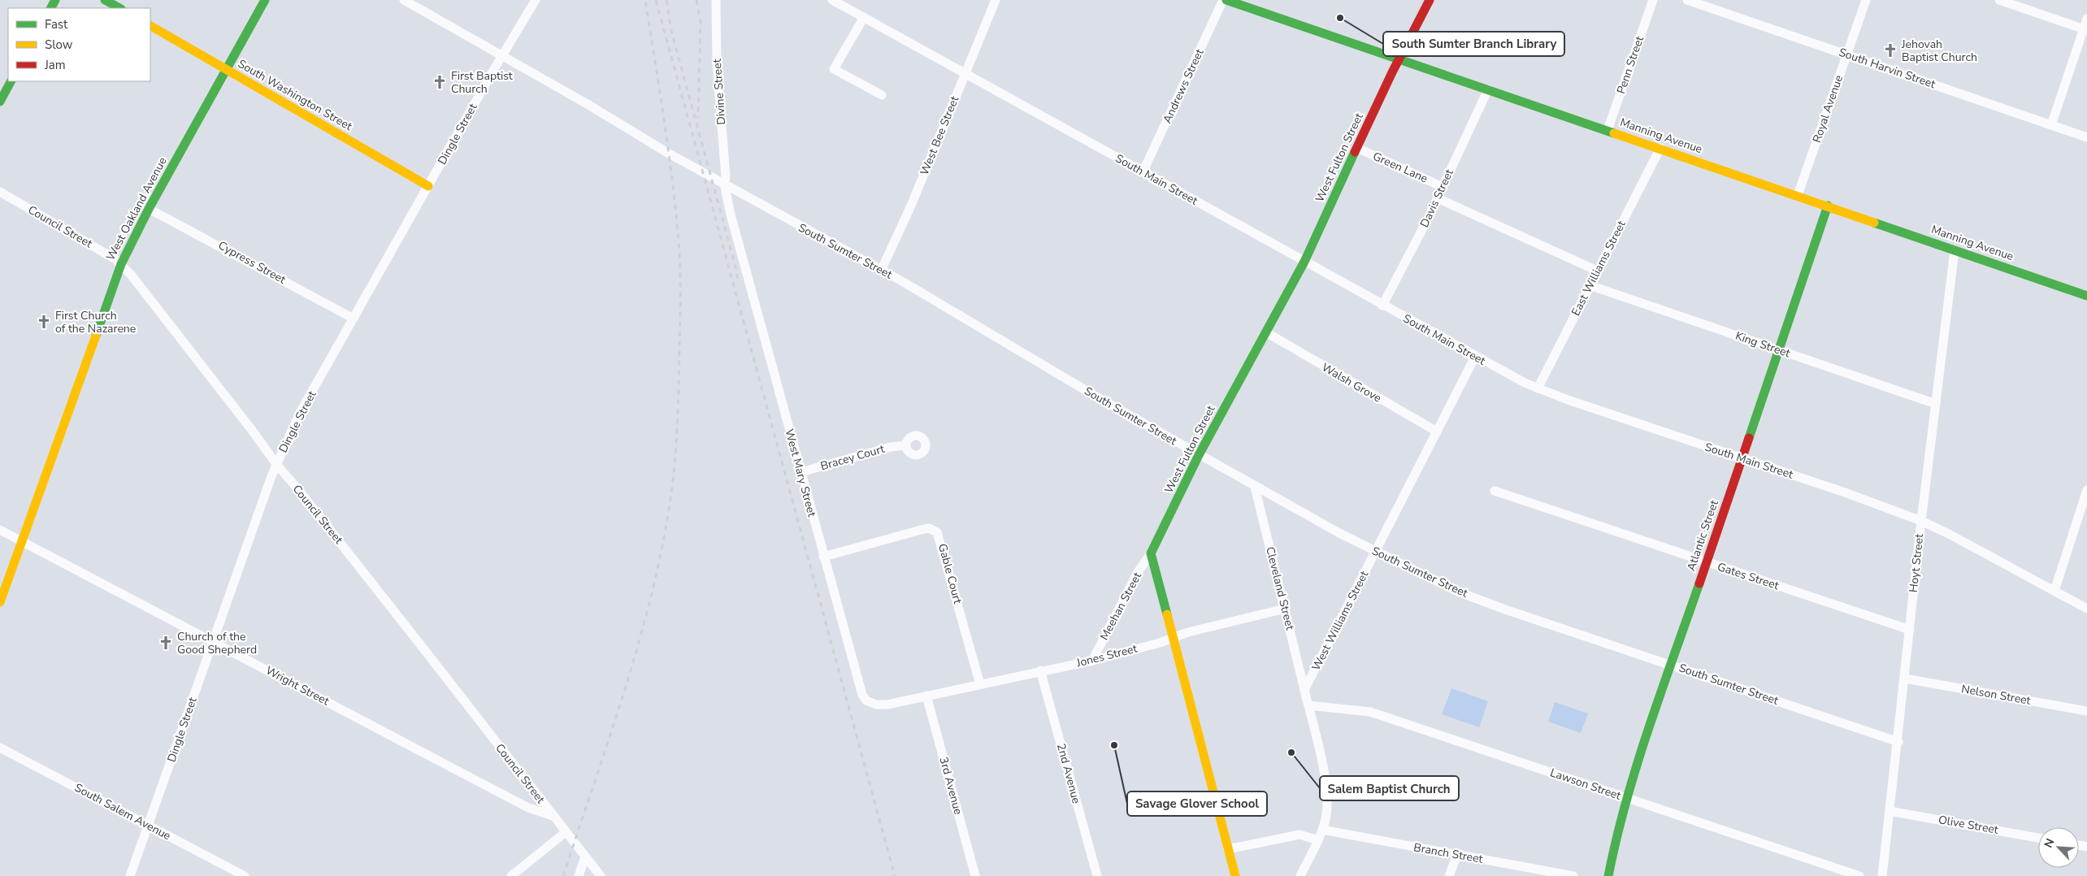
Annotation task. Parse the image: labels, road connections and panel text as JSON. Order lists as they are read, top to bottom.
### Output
{
  "streets": {
    "street": [
      "Penn Street",
      "South Harvin Street",
      "Andrews Street",
      "Divine Street",
      "South Washington Street",
      "Royal Avenue",
      "Dingle Street",
      "West Bee Street",
      "Manning Avenue",
      "West Fulton Street",
      "Green Lane",
      "South Main Street",
      "Davis Street",
      "West Oakland Avenue",
      "Council Street",
      "South Sumter Street",
      "Cypress Street",
      "East Williams Street",
      "King Street",
      "Walsh Grove",
      "Bracey Court",
      "West Mary Street",
      "Atlantic Street",
      "Hoyt Street",
      "Gable Court",
      "Gates Street",
      "Cleveland Street",
      "Meehan Street",
      "West Williams Street",
      "Jones Street",
      "Wright Street",
      "Nelson Street",
      "2nd Avenue",
      "Lawson Street",
      "3rd Avenue",
      "South Salem Avenue",
      "Olive Street",
      "Branch Street"
    ]
  },
  "crossings": [
    ["Penn Street", "Manning Avenue"],
    ["South Harvin Street", "Royal Avenue"],
    ["Andrews Street", "Manning Avenue"],
    ["Andrews Street", "South Main Street"],
    ["Divine Street", "South Sumter Street"],
    ["Divine Street", "West Mary Street"],
    ["South Washington Street", "Dingle Street"],
    ["South Washington Street", "West Oakland Avenue"],
    ["Royal Avenue", "Manning Avenue"],
    ["Dingle Street", "Council Street"],
    ["Dingle Street", "South Sumter Street"],
    ["Dingle Street", "Cypress Street"],
    ["Dingle Street", "Wright Street"],
    ["Dingle Street", "South Salem Avenue"],
    ["West Bee Street", "South Main Street"],
    ["West Bee Street", "South Sumter Street"],
    ["Manning Avenue", "West Fulton Street"],
    ["Manning Avenue", "Davis Street"],
    ["Manning Avenue", "East Williams Street"],
    ["Manning Avenue", "Atlantic Street"],
    ["Manning Avenue", "Hoyt Street"],
    ["West Fulton Street", "Green Lane"],
    ["West Fulton Street", "South Main Street"],
    ["West Fulton Street", "South Sumter Street"],
    ["West Fulton Street", "Walsh Grove"],
    ["West Fulton Street", "Meehan Street"],
    ["Green Lane", "Davis Street"],
    ["South Main Street", "Davis Street"],
    ["South Main Street", "East Williams Street"],
    ["South Main Street", "Atlantic Street"],
    ["South Main Street", "Hoyt Street"],
    ["South Main Street", "West Williams Street"],
    ["West Oakland Avenue", "Council Street"],
    ["West Oakland Avenue", "Cypress Street"],
    ["West Oakland Avenue", "Wright Street"],
    ["Council Street", "Wright Street"],
    ["South Sumter Street", "West Mary Street"],
    ["South Sumter Street", "Atlantic Street"],
    ["South Sumter Street", "Hoyt Street"],
    ["South Sumter Street", "Cleveland Street"],
    ["South Sumter Street", "West Williams Street"],
    ["East Williams Street", "King Street"],
    ["King Street", "Atlantic Street"],
    ["King Street", "Hoyt Street"],
    ["Walsh Grove", "West Williams Street"],
    ["Bracey Court", "West Mary Street"],
    ["West Mary Street", "Gable Court"],
    ["West Mary Street", "Jones Street"],
    ["West Mary Street", "3rd Avenue"],
    ["Atlantic Street", "Gates Street"],
    ["Atlantic Street", "Lawson Street"],
    ["Hoyt Street", "Gates Street"],
    ["Hoyt Street", "Nelson Street"],
    ["Hoyt Street", "Olive Street"],
    ["Gable Court", "Jones Street"],
    ["Cleveland Street", "West Williams Street"],
    ["Cleveland Street", "Jones Street"],
    ["Meehan Street", "Jones Street"],
    ["Jones Street", "2nd Avenue"],
    ["Jones Street", "3rd Avenue"]
  ],
  "places": {
    "other": ["South Sumter Branch Library", "Savage Glover School", "Salem Baptist Church"],
    "church": [
      "Jehovah Baptist Church",
      "First Baptist Church",
      "First Church of the Nazarene",
      "Church of the Good Shepherd"
    ]
  },
  "legend": ["Fast", "Slow", "Jam"],
  "north": "top left"
}
